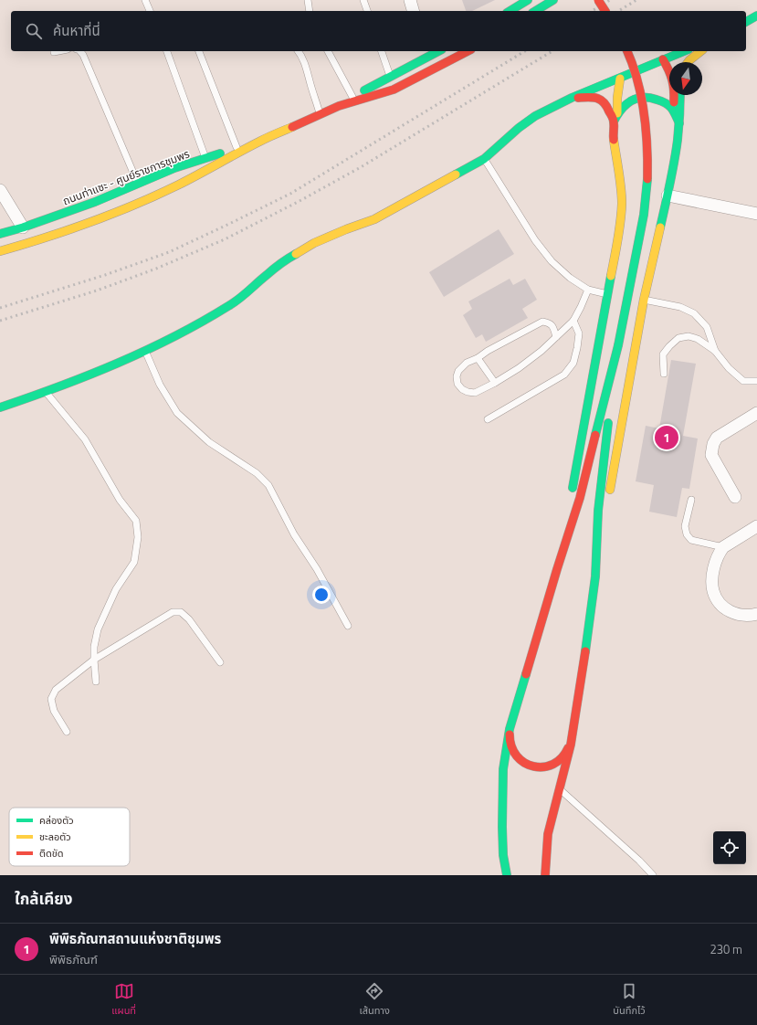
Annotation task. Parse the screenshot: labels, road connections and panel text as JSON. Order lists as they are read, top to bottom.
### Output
{
  "streets": {
    "main road": ["ถนนท่าแซะ - ศูนย์ราชการชุมพร"]
  },
  "legend": ["คล่องตัว", "ชะลอตัว", "ติดขัด"],
  "north": "bottom",
  "page": {
    "search": "ค้นหาที่นี่",
    "pins": "1",
    "heading": "ใกล้เคียง",
    "list": [
      {
        "mark": "1",
        "name": "พิพิธภัณฑสถานแห่งชาติชุมพร",
        "note": "พิพิธภัณฑ์",
        "value": "230 m"
      }
    ],
    "nav": ["แผนที่", "เส้นทาง", "บันทึกไว้"]
  }
}
